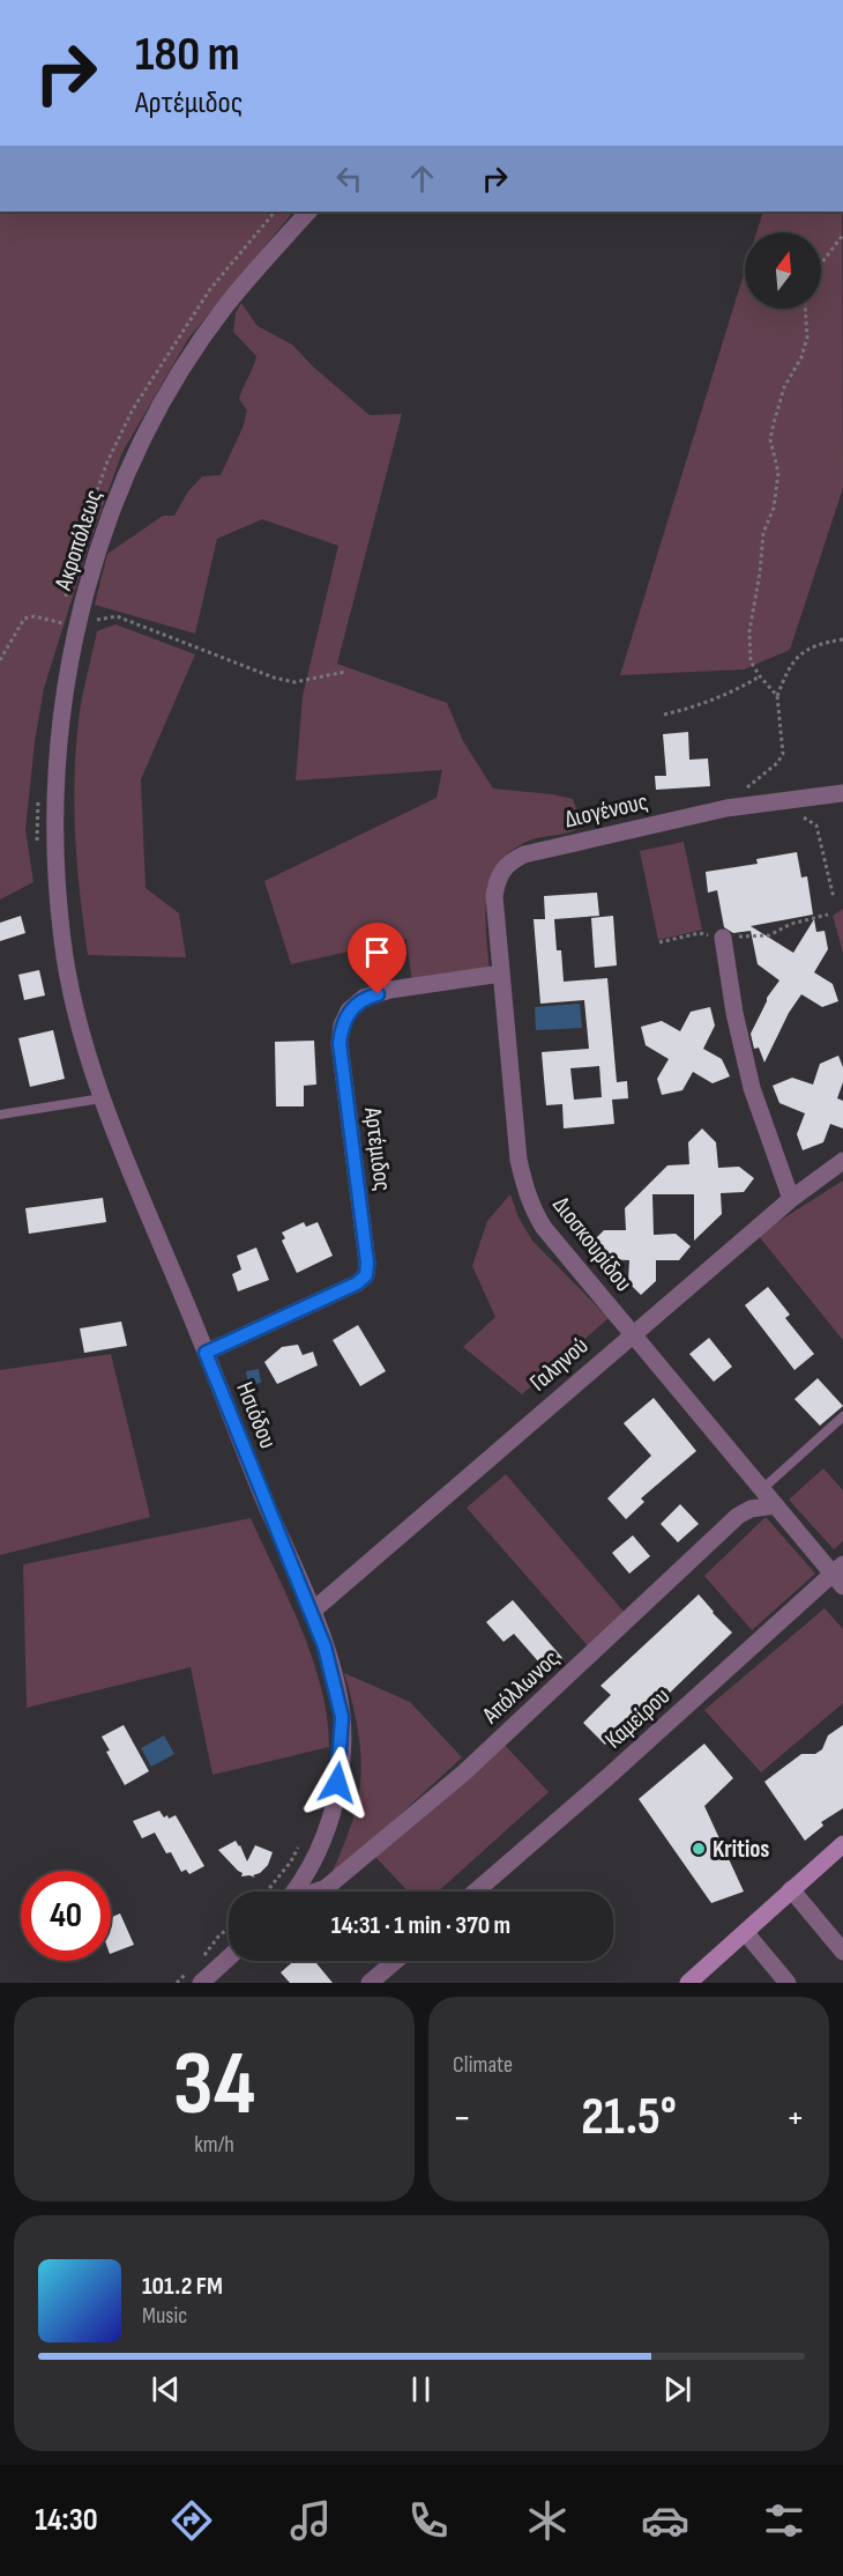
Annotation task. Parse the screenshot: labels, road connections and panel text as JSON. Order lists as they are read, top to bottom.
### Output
{
  "streets": {
    "street": [
      "Ακροπόλεως",
      "Διογένους",
      "Αρτέμιδος",
      "Διοσκουρίδου",
      "Γαληνού",
      "Ησιόδου",
      "Απόλλωνος",
      "Καμείρου"
    ]
  },
  "crossings": [
    ["Ακροπόλεως", "Ησιόδου"],
    ["Διογένους", "Διοσκουρίδου"],
    ["Αρτέμιδος", "Διοσκουρίδου"],
    ["Αρτέμιδος", "Ησιόδου"],
    ["Διοσκουρίδου", "Γαληνού"],
    ["Διοσκουρίδου", "Απόλλωνος"],
    ["Διοσκουρίδου", "Καμείρου"],
    ["Γαληνού", "Ησιόδου"]
  ],
  "places": ["Kritios"],
  "north": "top",
  "page": {
    "turn": ["180 m", "Αρτέμιδος"],
    "limit": "40",
    "trip": "14:31 · 1 min · 370 m",
    "tile": [
      ["34", "km/h"],
      "Climate"
    ],
    "heat": ["−", "21.5°", "+"],
    "song": ["101.2 FM", "Music"],
    "tabs": "14:30"
  }
}
